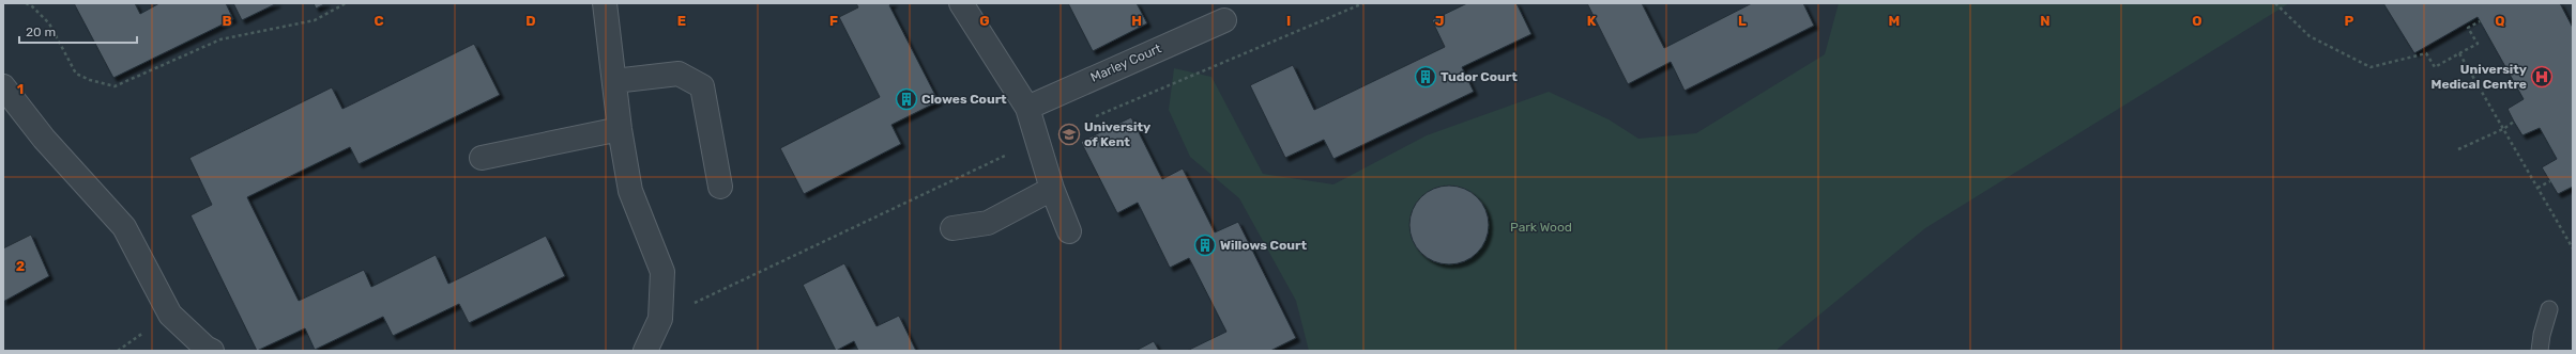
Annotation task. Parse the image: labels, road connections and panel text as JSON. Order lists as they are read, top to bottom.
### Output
{
  "streets": {
    "street": ["Marley Court"]
  },
  "parks": ["Park Wood"],
  "places": {
    "building": ["Tudor Court", "Clowes Court", "Willows Court"],
    "hospital": ["University Medical Centre"],
    "school or university": ["University of Kent"]
  },
  "scale_bar": "20 m",
  "grid": {
    "columns": [
      "B",
      "C",
      "D",
      "E",
      "F",
      "G",
      "H",
      "I",
      "J",
      "K",
      "L",
      "M",
      "N",
      "O",
      "P",
      "Q"
    ],
    "rows": ["1", "2"]
  }
}
